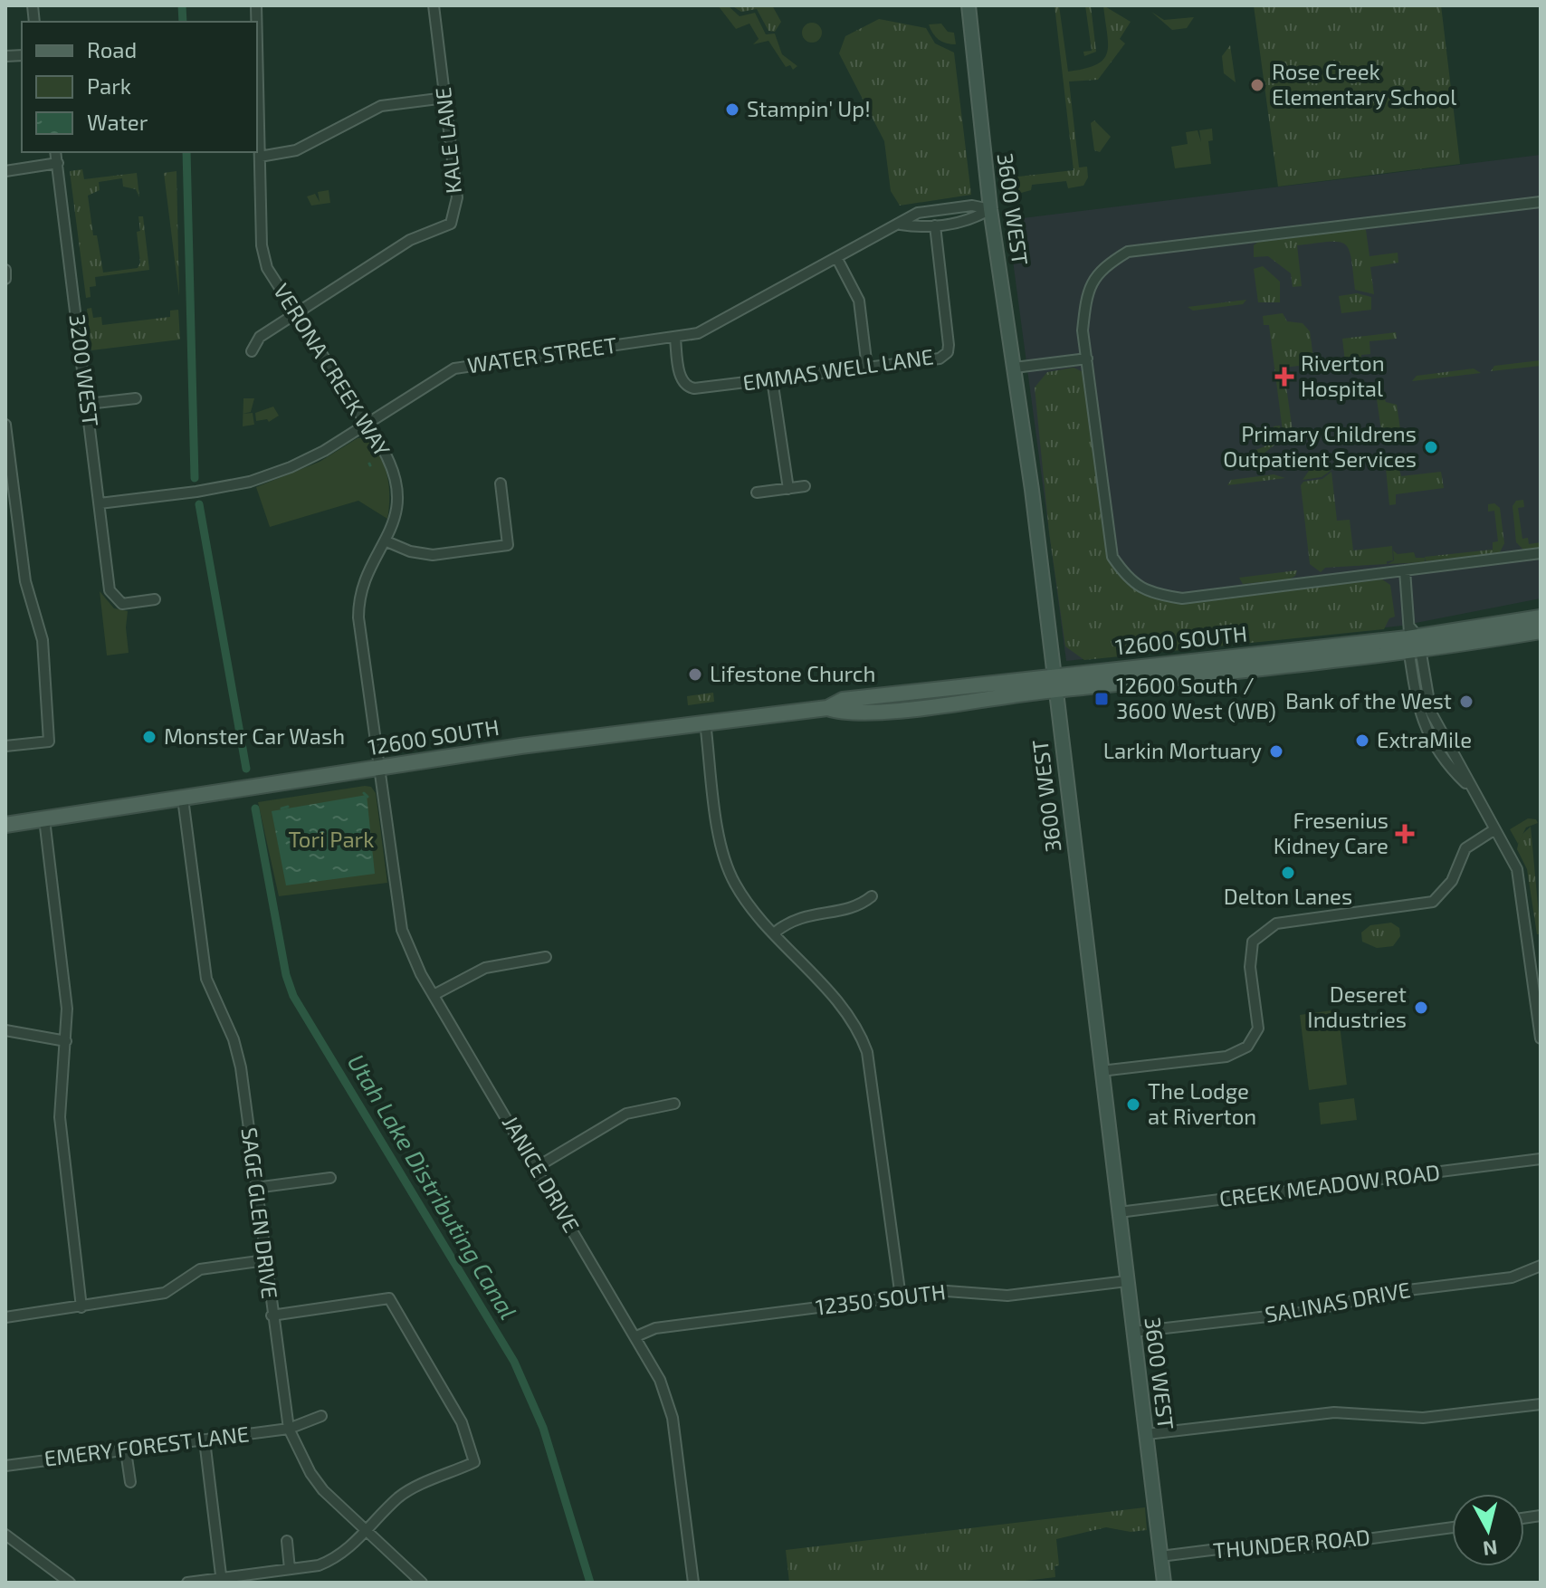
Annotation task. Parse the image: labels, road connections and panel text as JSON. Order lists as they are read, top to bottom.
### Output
{
  "streets": {
    "main road": ["3600 WEST", "12600 SOUTH"],
    "street": [
      "KALE LANE",
      "WATER STREET",
      "3200 WEST",
      "VERONA CREEK WAY",
      "EMMAS WELL LANE",
      "JANICE DRIVE",
      "CREEK MEADOW ROAD",
      "SAGE GLEN DRIVE",
      "12350 SOUTH",
      "SALINAS DRIVE",
      "EMERY FOREST LANE",
      "THUNDER ROAD"
    ]
  },
  "crossings": [
    ["KALE LANE", "VERONA CREEK WAY"],
    ["3600 WEST", "WATER STREET"],
    ["3600 WEST", "12600 SOUTH"],
    ["3600 WEST", "CREEK MEADOW ROAD"],
    ["3600 WEST", "12350 SOUTH"],
    ["3600 WEST", "SALINAS DRIVE"],
    ["3600 WEST", "THUNDER ROAD"],
    ["WATER STREET", "3200 WEST"],
    ["WATER STREET", "VERONA CREEK WAY"],
    ["WATER STREET", "EMMAS WELL LANE"],
    ["VERONA CREEK WAY", "12600 SOUTH"],
    ["VERONA CREEK WAY", "JANICE DRIVE"],
    ["12600 SOUTH", "JANICE DRIVE"],
    ["12600 SOUTH", "SAGE GLEN DRIVE"],
    ["JANICE DRIVE", "12350 SOUTH"],
    ["SAGE GLEN DRIVE", "EMERY FOREST LANE"]
  ],
  "water": ["Utah Lake Distributing Canal"],
  "parks": ["Tori Park"],
  "places": {
    "other": [
      "Rose Creek Elementary School",
      "Stampin' Up!",
      "Primary Childrens Outpatient Services",
      "Lifestone Church",
      "Bank of the West",
      "Monster Car Wash",
      "ExtraMile",
      "Larkin Mortuary",
      "Delton Lanes",
      "Deseret Industries",
      "The Lodge at Riverton"
    ],
    "health": ["Riverton Hospital", "Fresenius Kidney Care"],
    "transit": ["12600 South / 3600 West (WB)"]
  },
  "legend": ["Road", "Park", "Water"],
  "north": "bottom"
}
